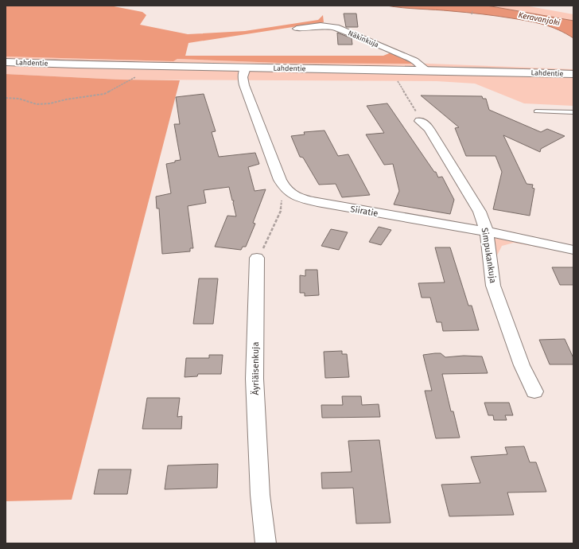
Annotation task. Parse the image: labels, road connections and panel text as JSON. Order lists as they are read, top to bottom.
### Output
{
  "streets": {
    "main road": ["Lahdentie"],
    "street": [
      "Näkinkuja",
      "Siiratie",
      "Simpukankuja",
      "Äyriäisenkuja"
    ]
  },
  "crossings": [
    ["Näkinkuja", "Lahdentie"],
    ["Lahdentie", "Siiratie"],
    ["Siiratie", "Simpukankuja"]
  ],
  "water": ["Keravanjoki"]
}
